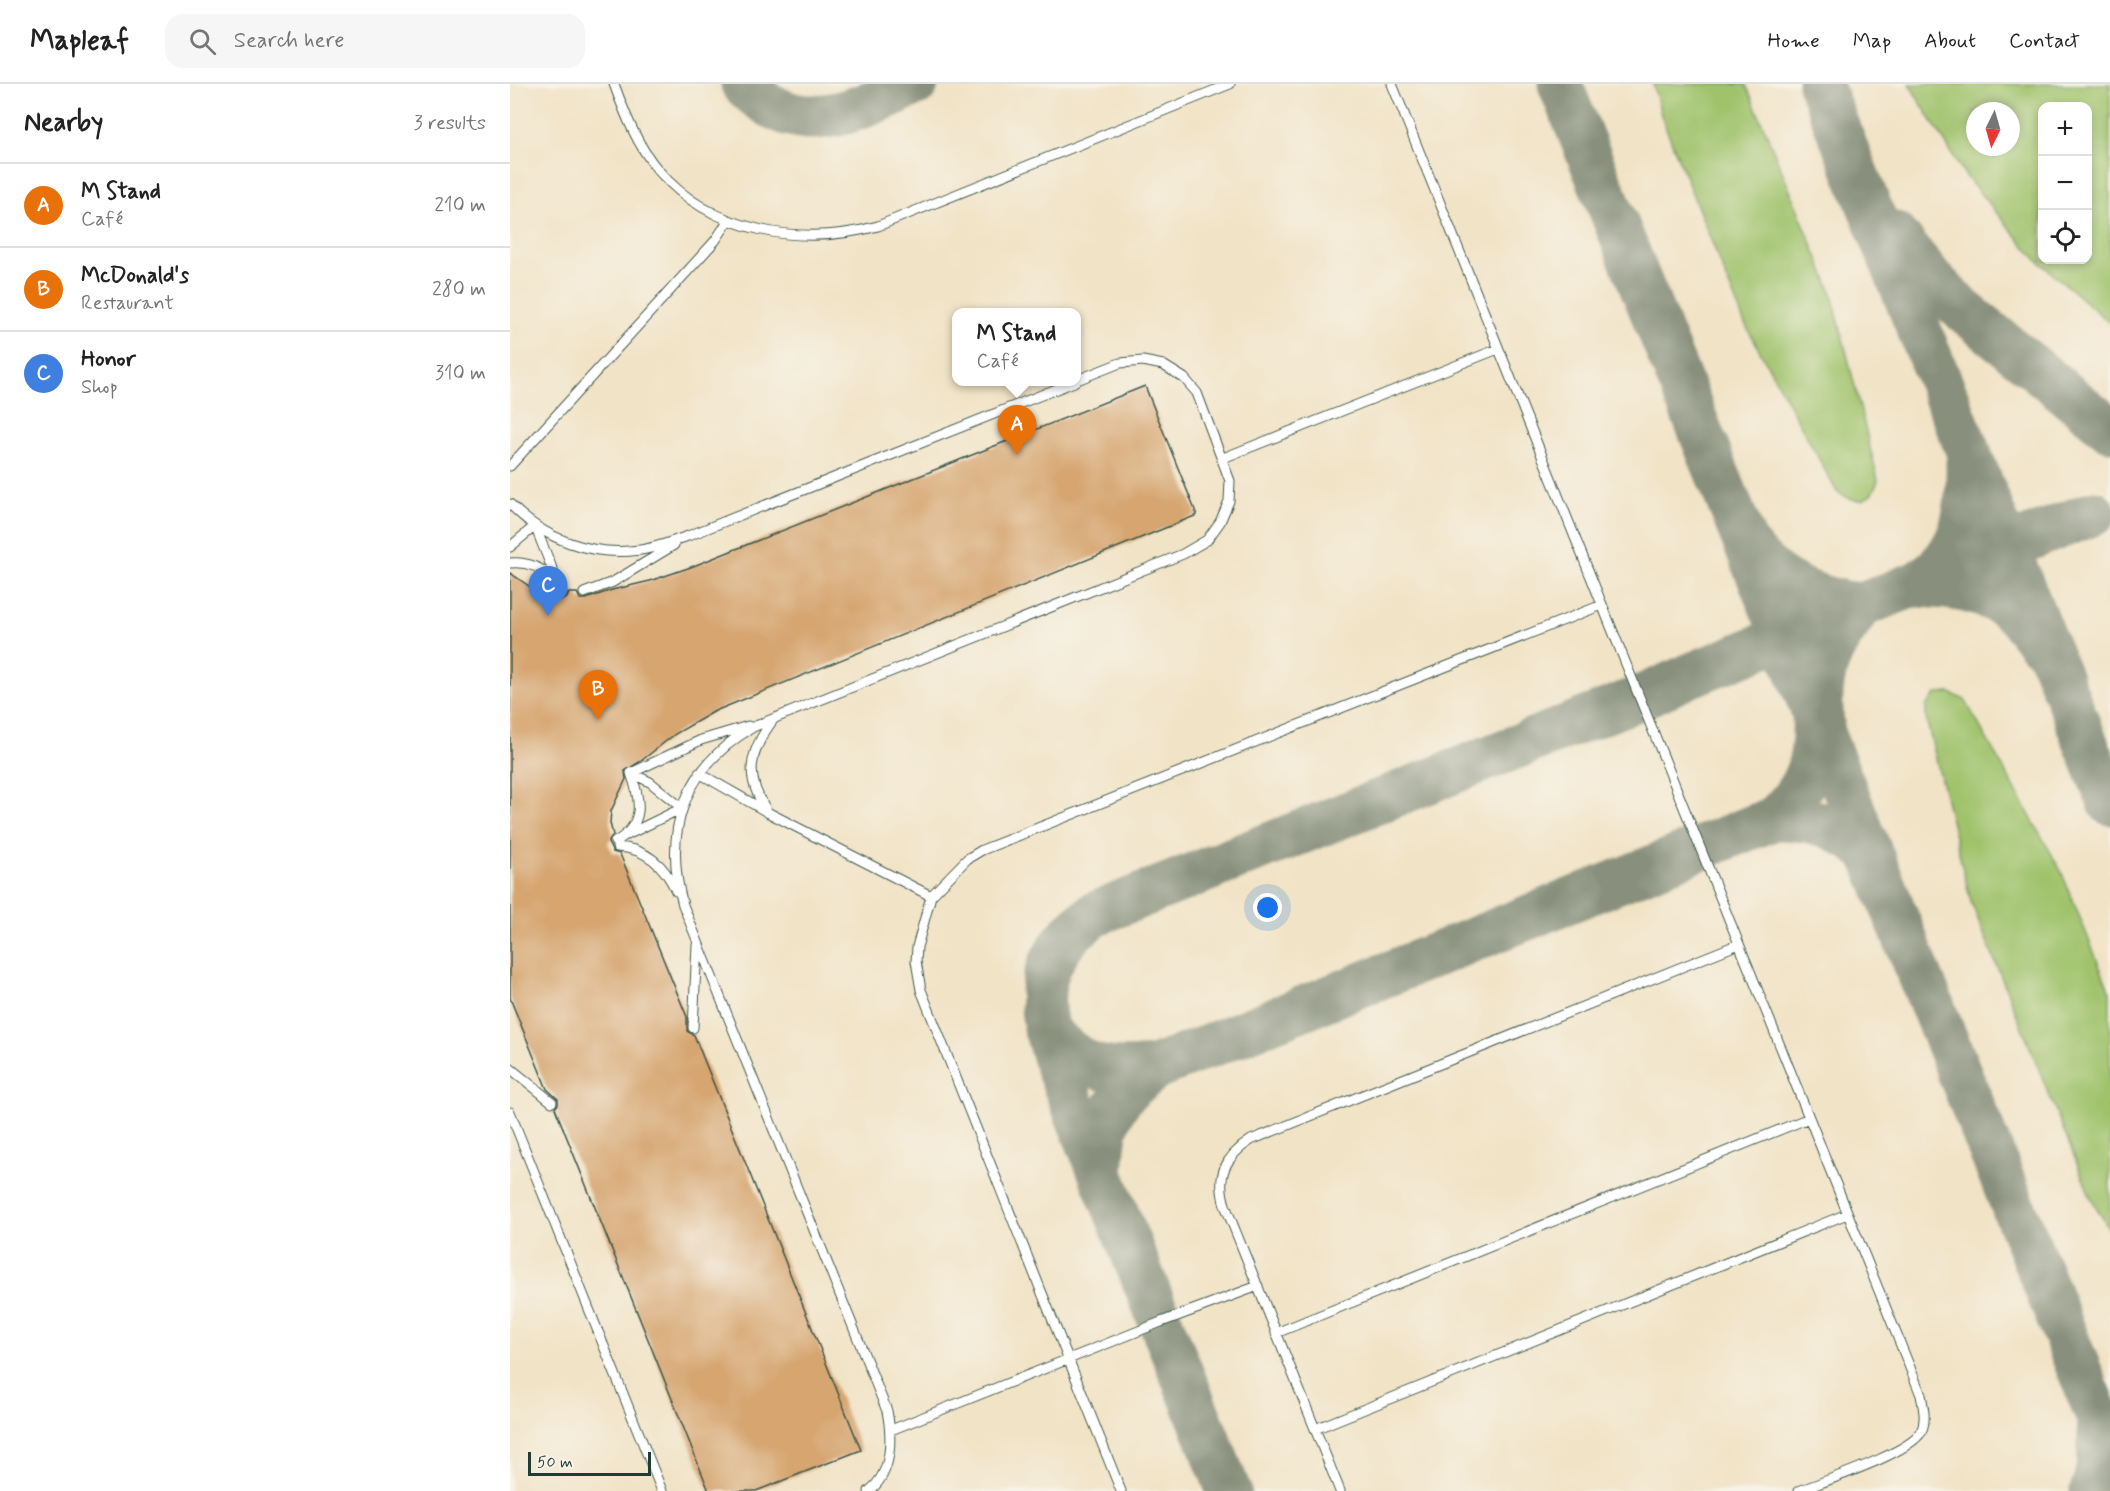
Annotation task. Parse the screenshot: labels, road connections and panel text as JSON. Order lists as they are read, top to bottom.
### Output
{
  "scale_bar": "50 m",
  "north": "bottom",
  "page": {
    "header": "Mapleaf",
    "search": "Search here",
    "nav": [
      "Home",
      "Map",
      "About",
      "Contact"
    ],
    "heading": ["Nearby", "3 results"],
    "map_buttons": ["+", "−"],
    "list": [
      {
        "mark": "A",
        "name": "M Stand",
        "note": "Café",
        "value": "210 m"
      },
      {
        "mark": "B",
        "name": "McDonald's",
        "note": "Restaurant",
        "value": "280 m"
      },
      {
        "mark": "C",
        "name": "Honor",
        "note": "Shop",
        "value": "310 m"
      }
    ],
    "popup": ["M Stand", "Café"],
    "pins": ["A", "C", "B"],
    "scale": "50 m"
  }
}
